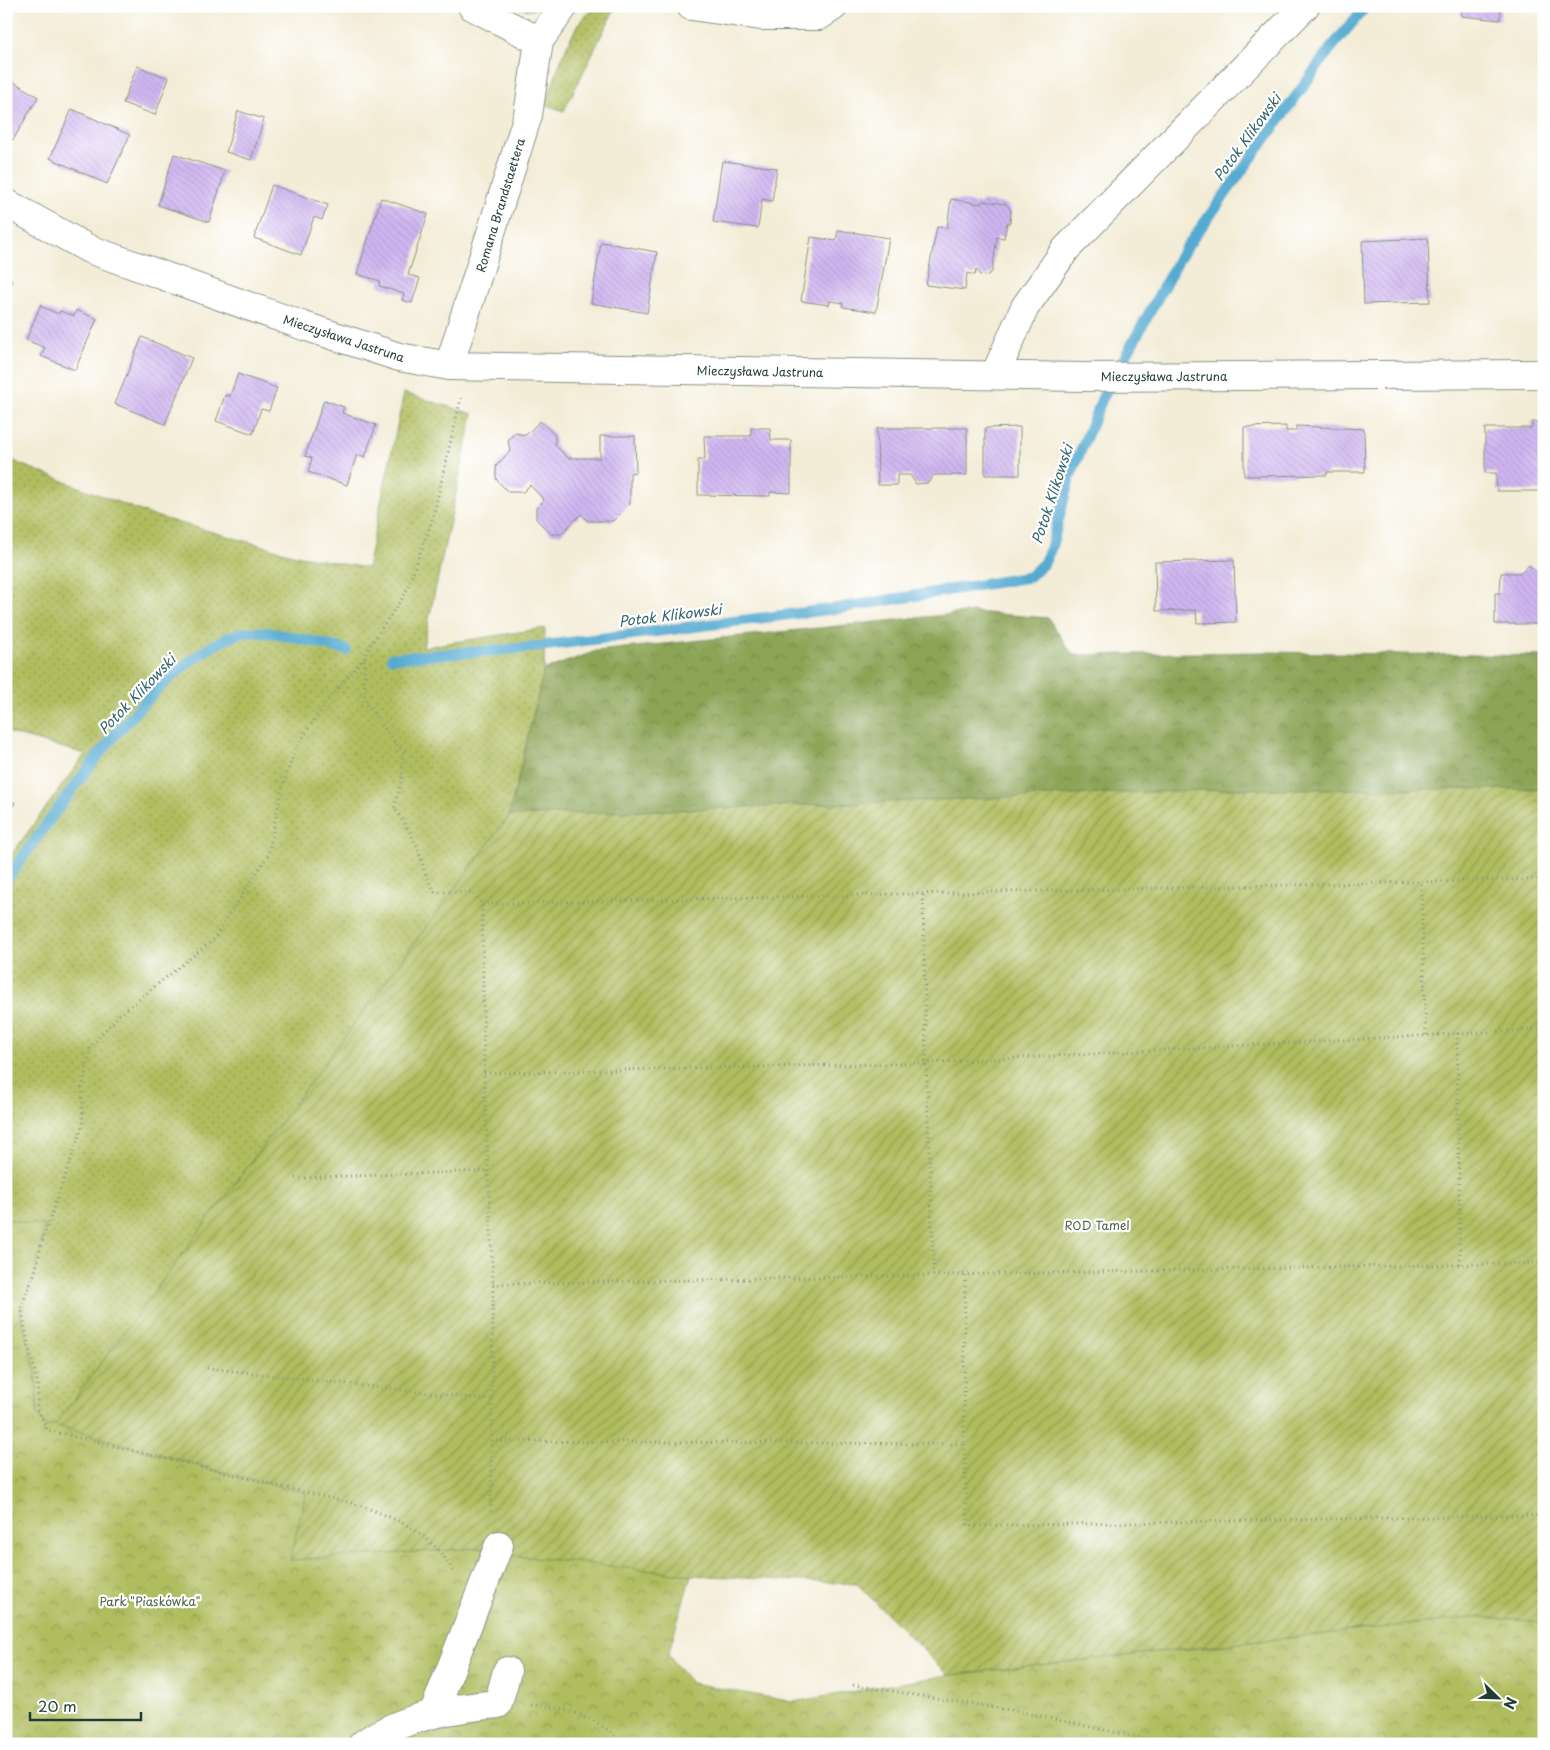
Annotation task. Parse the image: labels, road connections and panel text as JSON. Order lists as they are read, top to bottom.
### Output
{
  "streets": {
    "street": ["Romana Brandstaettera", "Mieczysława Jastruna"]
  },
  "crossings": [
    ["Romana Brandstaettera", "Mieczysława Jastruna"]
  ],
  "water": ["Potok Klikowski"],
  "parks": ["ROD Tamel", "Park \"Piaskówka\""],
  "scale_bar": "20 m",
  "north": "bottom right"
}
